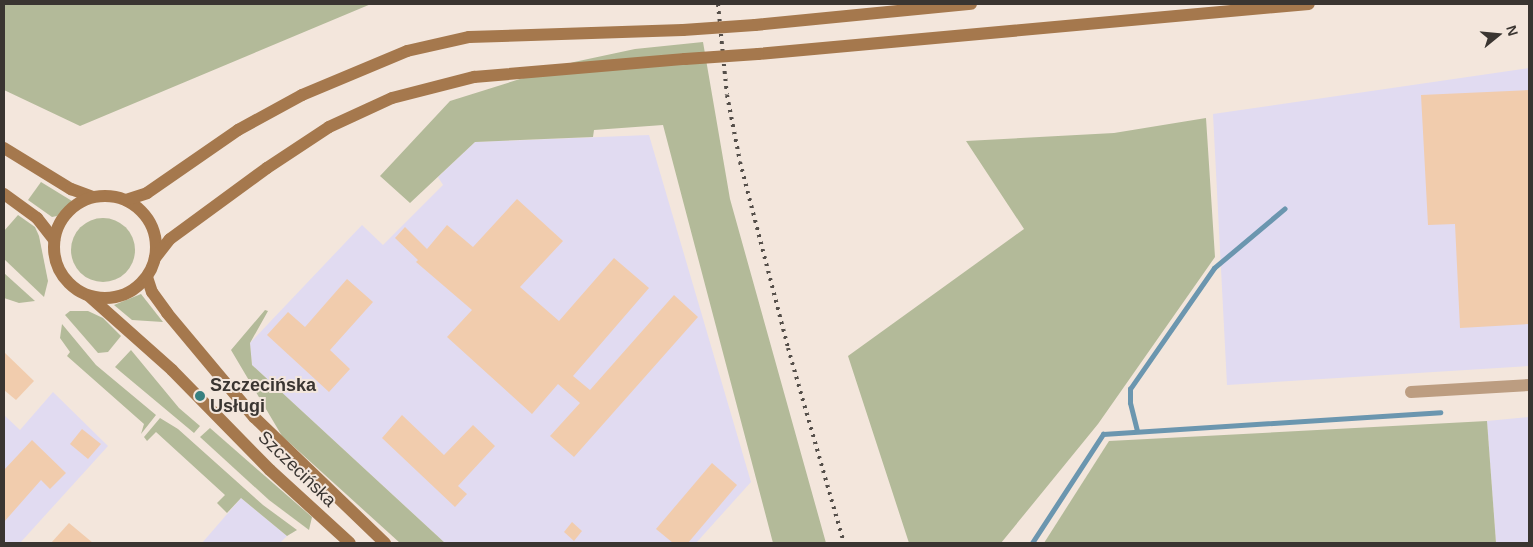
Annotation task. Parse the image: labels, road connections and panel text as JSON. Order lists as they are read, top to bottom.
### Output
{
  "streets": {
    "main road": ["Szczecińska"]
  },
  "places": ["Szczecińska Usługi"],
  "north": "right"
}
